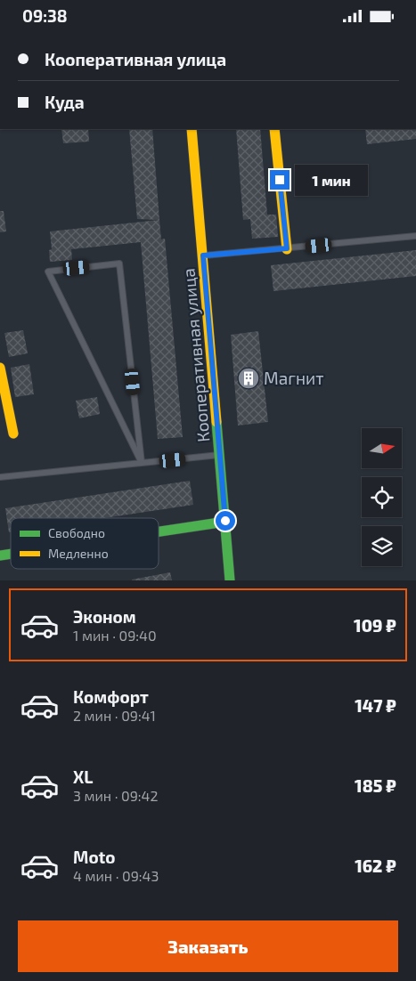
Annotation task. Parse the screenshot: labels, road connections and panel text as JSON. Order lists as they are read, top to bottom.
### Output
{
  "streets": {
    "street": ["Кооперативная улица"]
  },
  "places": {
    "building": ["Магнит"]
  },
  "legend": ["Свободно", "Медленно"],
  "north": "right",
  "page": {
    "status": "09:38",
    "banner": ["Кооперативная улица", "Куда"],
    "bubble": "1 мин",
    "list": [
      {
        "name": "Эконом",
        "note": "1 мин · 09:40",
        "value": "109 ₽"
      },
      {
        "name": "Комфорт",
        "note": "2 мин · 09:41",
        "value": "147 ₽"
      },
      {
        "name": "XL",
        "note": "3 мин · 09:42",
        "value": "185 ₽"
      },
      {
        "name": "Moto",
        "note": "4 мин · 09:43",
        "value": "162 ₽"
      }
    ],
    "buttons": "Заказать"
  }
}
